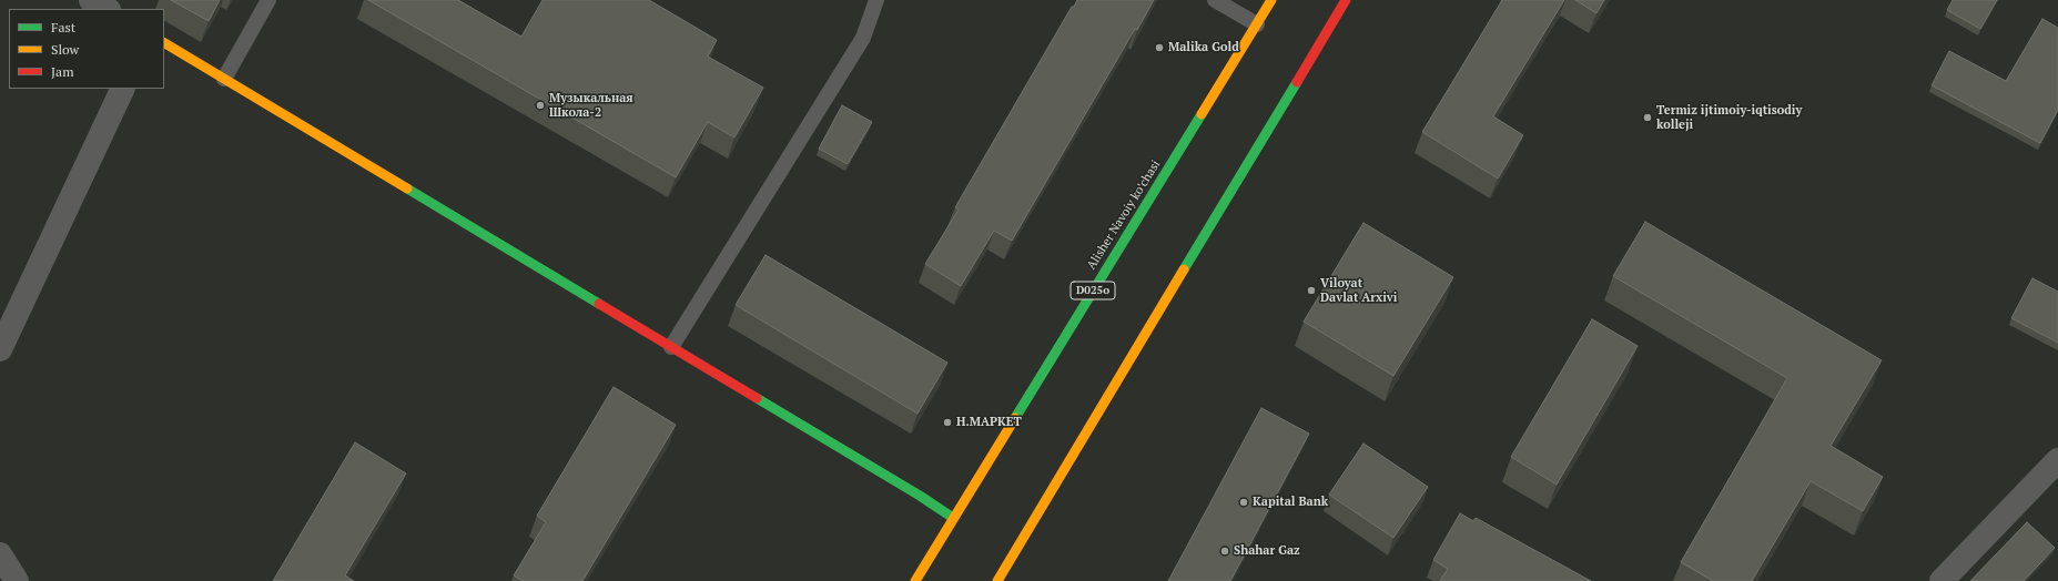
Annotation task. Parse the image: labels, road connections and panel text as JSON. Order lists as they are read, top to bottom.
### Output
{
  "streets": {
    "main road": ["Alisher Navoiy ko’chasi", "D025o"]
  },
  "places": [
    "Malika Gold",
    "Музыкальная Школа-2",
    "Termiz ijtimoiy-iqtisodiy kolleji",
    "Viloyat Davlat Arxivi",
    "Н.МАРКЕТ",
    "Kapital Bank",
    "Shahar Gaz"
  ],
  "legend": ["Fast", "Slow", "Jam"]
}
